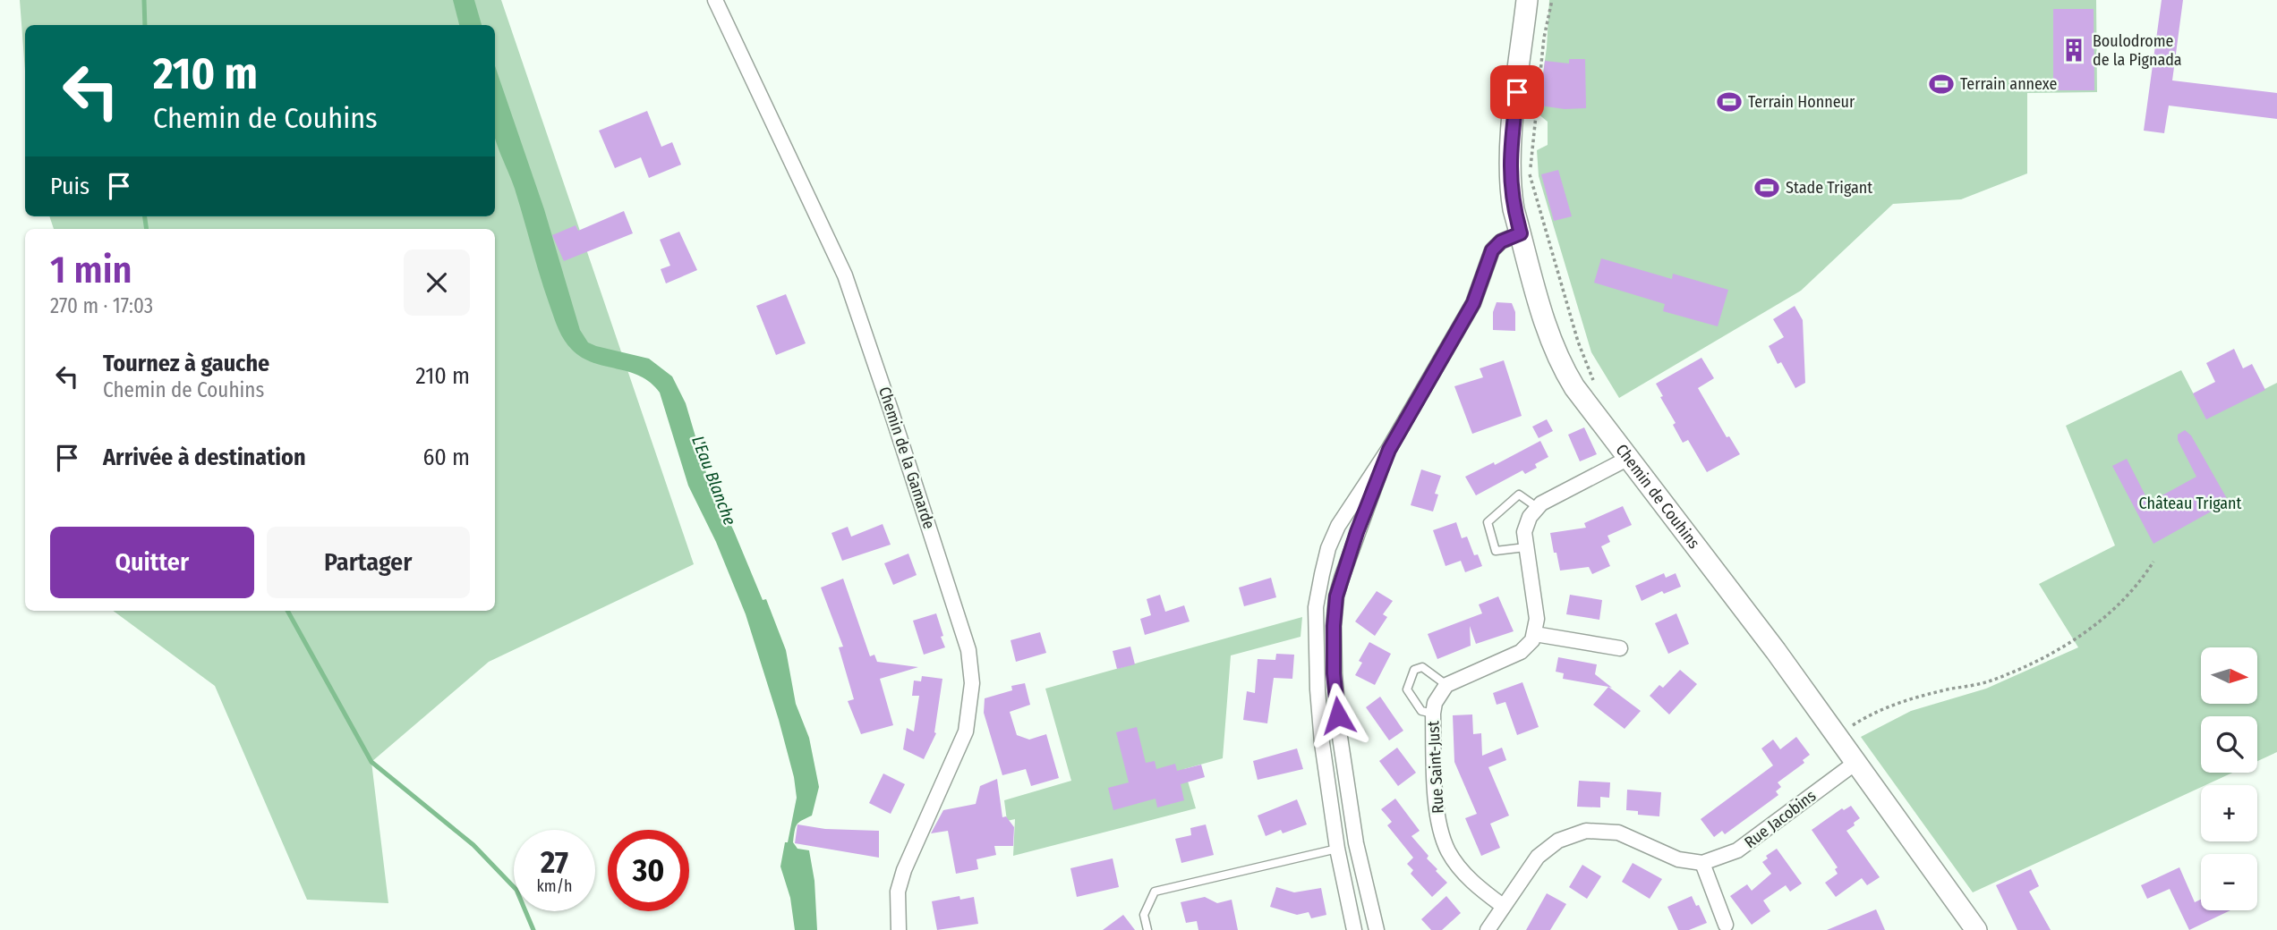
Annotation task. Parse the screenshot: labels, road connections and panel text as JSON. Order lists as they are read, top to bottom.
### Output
{
  "streets": {
    "street": [
      "Chemin de la Gamarde",
      "Chemin de Couhins",
      "Rue Saint-Just",
      "Rue Jacobins"
    ]
  },
  "crossings": [
    ["Chemin de Couhins", "Rue Jacobins"]
  ],
  "water": ["L'Eau Blanche"],
  "parks": ["Château Trigant"],
  "places": {
    "building": ["Boulodrome de la Pignada"],
    "sports": ["Terrain annexe", "Terrain Honneur", "Stade Trigant"]
  },
  "north": "right",
  "page": {
    "turn": ["210 m", "Chemin de Couhins"],
    "then": "Puis",
    "heading": ["1 min", "270 m · 17:03"],
    "list": [
      {
        "name": "Tournez à gauche",
        "note": "Chemin de Couhins",
        "value": "210 m"
      },
      {
        "name": "Arrivée à destination",
        "value": "60 m"
      }
    ],
    "buttons": ["Quitter", "Partager"],
    "map_buttons": ["+", "−"],
    "speed": "27 km/h",
    "limit": "30"
  }
}
